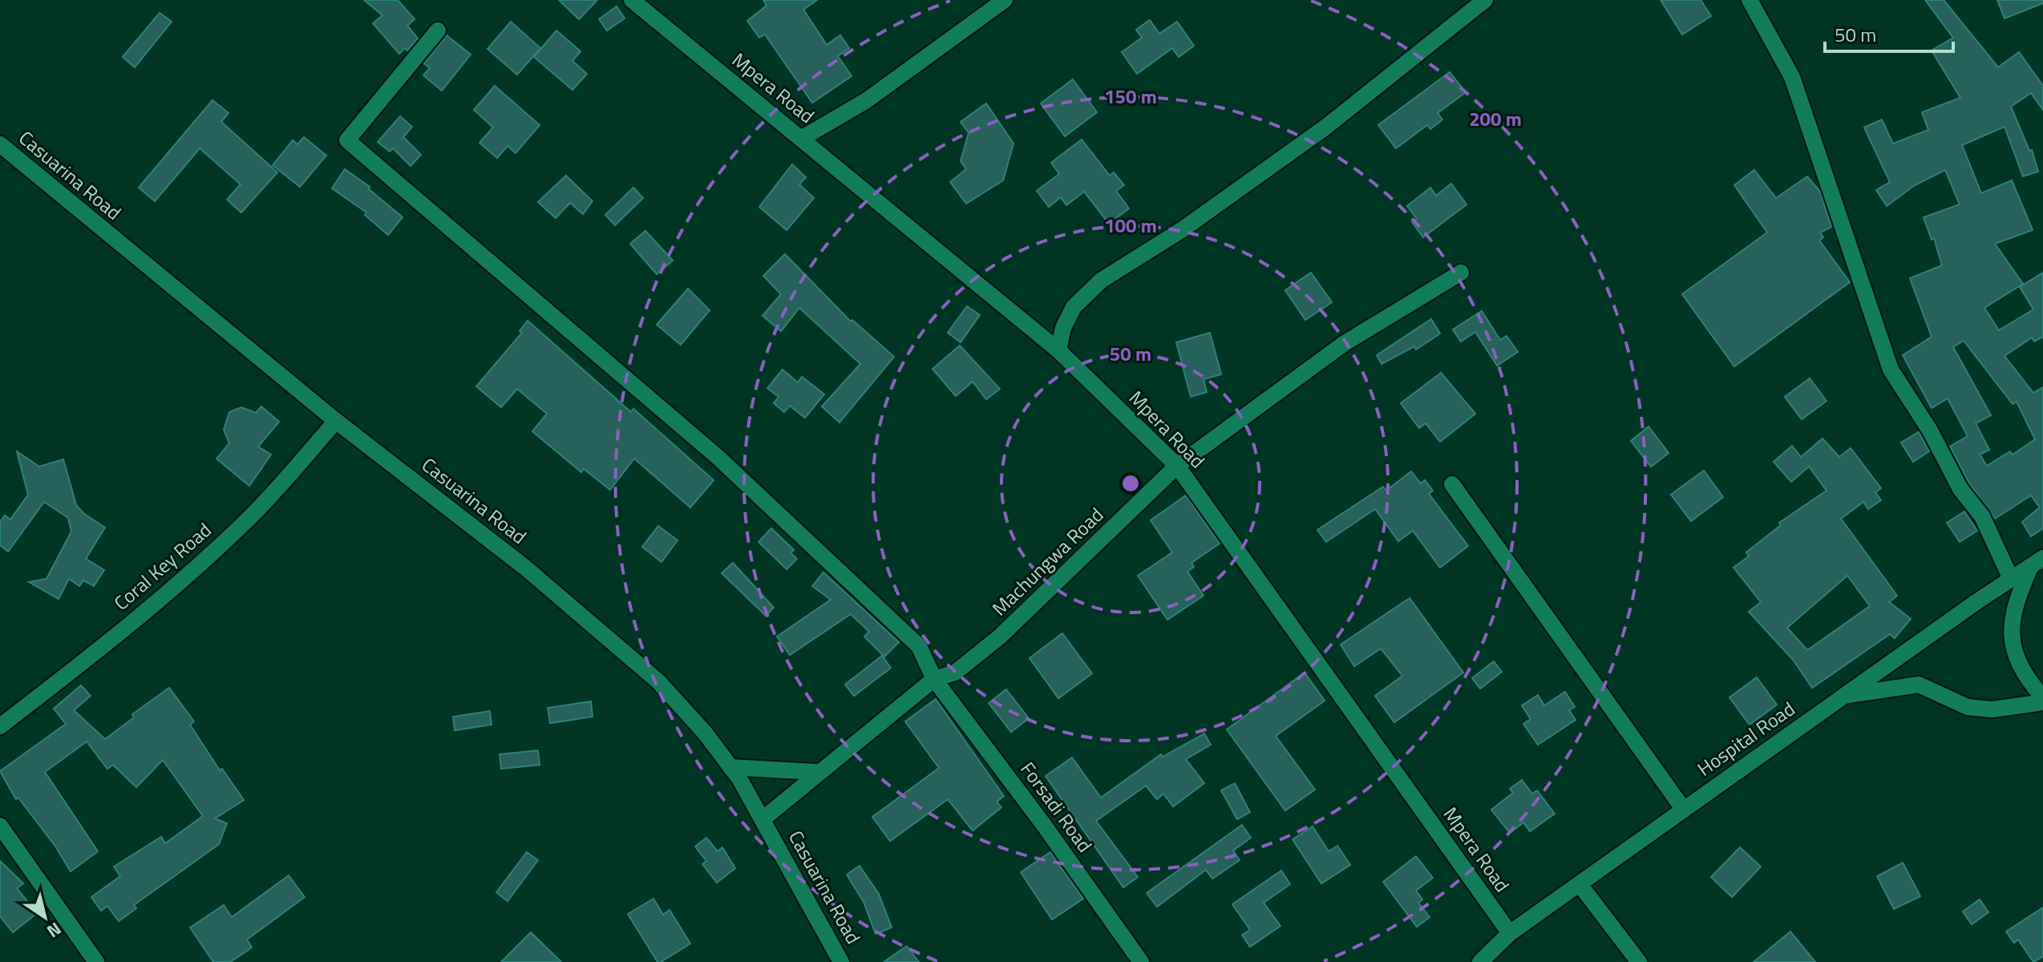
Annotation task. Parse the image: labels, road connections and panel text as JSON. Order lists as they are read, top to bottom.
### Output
{
  "streets": {
    "street": [
      "Mpera Road",
      "Casuarina Road",
      "Machungwa Road",
      "Coral Key Road",
      "Hospital Road",
      "Forsadi Road"
    ]
  },
  "crossings": [
    ["Mpera Road", "Machungwa Road"],
    ["Mpera Road", "Hospital Road"],
    ["Casuarina Road", "Machungwa Road"],
    ["Casuarina Road", "Coral Key Road"],
    ["Machungwa Road", "Forsadi Road"]
  ],
  "scale_bar": "50 m",
  "north": "bottom right",
  "rings": [
    "150 m",
    "200 m",
    "100 m",
    "50 m"
  ]
}
